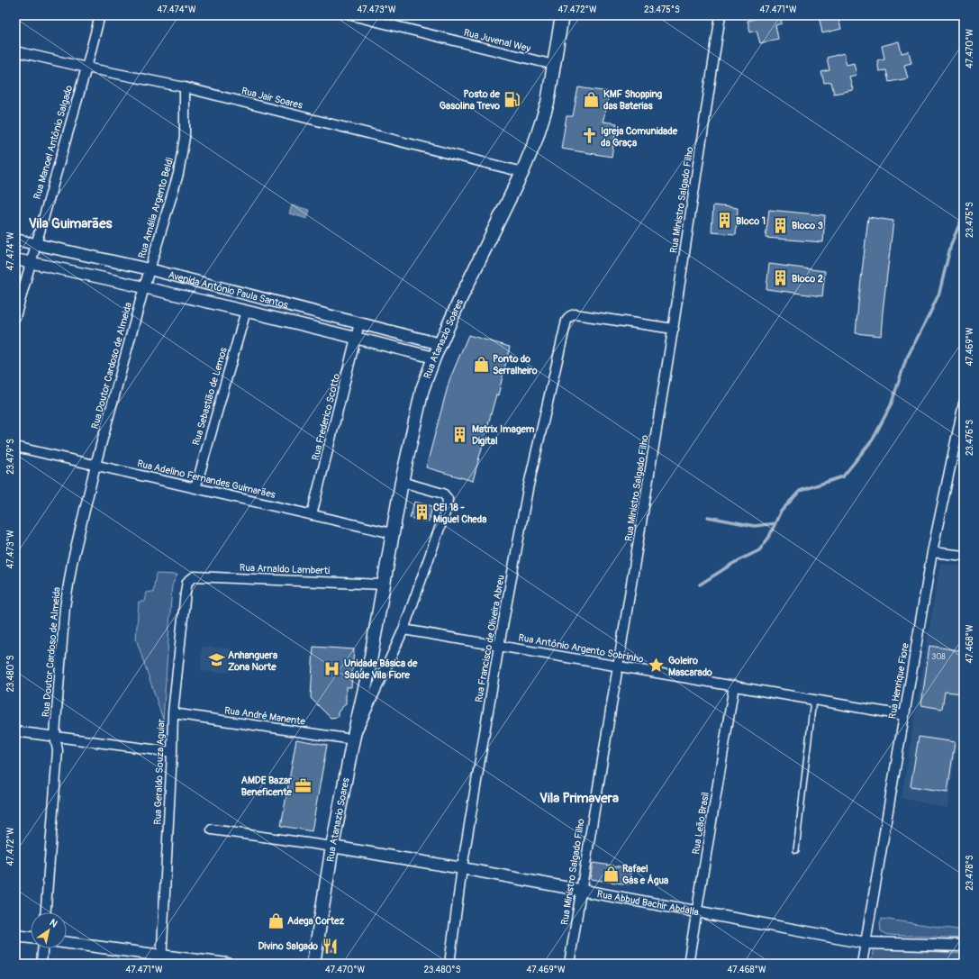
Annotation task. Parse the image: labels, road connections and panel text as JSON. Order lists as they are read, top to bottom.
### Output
{
  "streets": {
    "main road": ["Rua Atanazio Soares"],
    "street": [
      "Rua Juvenal Wey",
      "Rua Jair Soares",
      "Rua Manoel Antônio Salgado",
      "Rua Ministro Salgado Filho",
      "Rua Amália Argento Beldi",
      "Avenida Antônio Paula Santos",
      "Rua Doutor Cardoso de Almeida",
      "Rua Sebastião de Lemos",
      "Rua Frederico Scotto",
      "Rua Adelino Fernandes Guimarães",
      "Rua Arnaldo Lamberti",
      "Rua Francisco de Oliveira Abreu",
      "Rua Antônio Argento Sobrinho",
      "Rua Henrique Fiore",
      "Rua André Manente",
      "Rua Geraldo Souza Aguiar",
      "Rua Leão Brasil",
      "Rua Abbud Bachir Abdalla"
    ]
  },
  "crossings": [
    ["Rua Juvenal Wey", "Rua Atanazio Soares"],
    ["Rua Jair Soares", "Rua Manoel Antônio Salgado"],
    ["Rua Jair Soares", "Rua Amália Argento Beldi"],
    ["Rua Jair Soares", "Rua Atanazio Soares"],
    ["Rua Manoel Antônio Salgado", "Avenida Antônio Paula Santos"],
    ["Rua Ministro Salgado Filho", "Rua Francisco de Oliveira Abreu"],
    ["Rua Ministro Salgado Filho", "Rua Antônio Argento Sobrinho"],
    ["Rua Ministro Salgado Filho", "Rua Abbud Bachir Abdalla"],
    ["Rua Amália Argento Beldi", "Avenida Antônio Paula Santos"],
    ["Rua Amália Argento Beldi", "Rua Doutor Cardoso de Almeida"],
    ["Avenida Antônio Paula Santos", "Rua Atanazio Soares"],
    ["Avenida Antônio Paula Santos", "Rua Doutor Cardoso de Almeida"],
    ["Avenida Antônio Paula Santos", "Rua Sebastião de Lemos"],
    ["Avenida Antônio Paula Santos", "Rua Frederico Scotto"],
    ["Rua Atanazio Soares", "Rua Adelino Fernandes Guimarães"],
    ["Rua Atanazio Soares", "Rua Arnaldo Lamberti"],
    ["Rua Atanazio Soares", "Rua André Manente"],
    ["Rua Atanazio Soares", "Rua Abbud Bachir Abdalla"],
    ["Rua Doutor Cardoso de Almeida", "Rua Adelino Fernandes Guimarães"],
    ["Rua Sebastião de Lemos", "Rua Adelino Fernandes Guimarães"],
    ["Rua Frederico Scotto", "Rua Adelino Fernandes Guimarães"],
    ["Rua Arnaldo Lamberti", "Rua Geraldo Souza Aguiar"],
    ["Rua Francisco de Oliveira Abreu", "Rua Antônio Argento Sobrinho"],
    ["Rua Francisco de Oliveira Abreu", "Rua Abbud Bachir Abdalla"],
    ["Rua Antônio Argento Sobrinho", "Rua Henrique Fiore"],
    ["Rua Antônio Argento Sobrinho", "Rua Leão Brasil"],
    ["Rua Henrique Fiore", "Rua Abbud Bachir Abdalla"],
    ["Rua André Manente", "Rua Geraldo Souza Aguiar"],
    ["Rua Leão Brasil", "Rua Abbud Bachir Abdalla"]
  ],
  "districts": ["Vila Guimarães", "Vila Primavera"],
  "places": {
    "fuel station": ["Posto de Gasolina Trevo"],
    "shop": [
      "KMF Shopping das Baterias",
      "Ponto do Serralheiro",
      "Rafael Gás e Água",
      "Adega Cortez"
    ],
    "church": ["Igreja Comunidade da Graça"],
    "building": [
      "Bloco 1",
      "Bloco 3",
      "Bloco 2",
      "Matrix Imagem Digital",
      "CEI 18 - Miguel Cheda"
    ],
    "school or university": ["Anhanguera Zona Norte"],
    "place": ["Goleiro Mascarado"],
    "hospital": ["Unidade Básica de Saúde Vila Fiore"],
    "office": ["AMDE Bazar Beneficente"],
    "restaurant": ["Divino Salgado"]
  },
  "house_numbers": ["308"],
  "north": "top right",
  "coordinates": [
    "47.474°W",
    "47.473°W",
    "47.472°W",
    "23.475°S",
    "47.471°W",
    "47.470°W",
    "47.469°W",
    "23.476°S",
    "23.479°S",
    "47.468°W",
    "23.480°S",
    "23.478°S"
  ]
}
